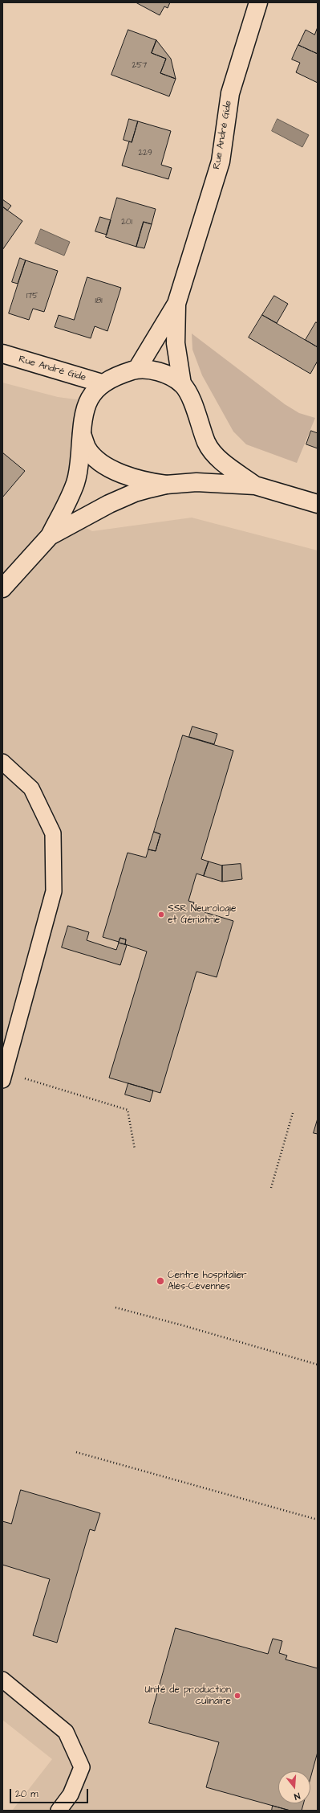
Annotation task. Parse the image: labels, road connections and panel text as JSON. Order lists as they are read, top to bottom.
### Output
{
  "streets": {
    "street": ["Rue André Gide"]
  },
  "places": ["SSR Neurologie et Gériatrie", "Centre hospitalier Alès-Cévennes", "Unité de production culinaire"],
  "house_numbers": [
    "257",
    "229",
    "201",
    "175",
    "181"
  ],
  "scale_bar": "20 m",
  "north": "bottom"
}
